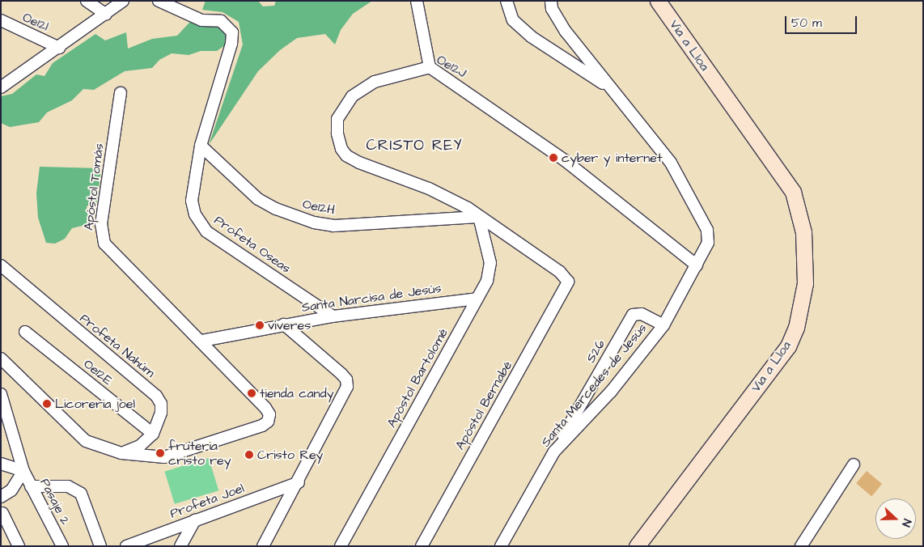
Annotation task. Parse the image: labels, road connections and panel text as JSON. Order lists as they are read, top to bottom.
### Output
{
  "streets": {
    "street": [
      "Oe12l",
      "Via a Lloa",
      "Oe12J",
      "Apóstol Tomás",
      "Oe12H",
      "Profeta Oseas",
      "Santa Narcisa de Jesús",
      "Profeta Nahúm",
      "S26",
      "Oe12E",
      "Apóstol Bartolomé",
      "Santa Mercedes de Jesús",
      "Apóstol Bernabé",
      "Profeta Joel",
      "Pasaje 2"
    ]
  },
  "crossings": [
    ["Oe12J", "Oe12H"],
    ["Oe12J", "Apóstol Bartolomé"],
    ["Oe12J", "Santa Mercedes de Jesús"],
    ["Oe12J", "Apóstol Bernabé"],
    ["Apóstol Tomás", "Santa Narcisa de Jesús"],
    ["Oe12H", "Profeta Oseas"],
    ["Oe12H", "Apóstol Bartolomé"],
    ["Profeta Oseas", "Santa Narcisa de Jesús"],
    ["Santa Narcisa de Jesús", "Apóstol Bartolomé"],
    ["Profeta Nahúm", "Oe12E"],
    ["S26", "Santa Mercedes de Jesús"]
  ],
  "districts": ["CRISTO REY"],
  "places": [
    "cyber y internet",
    "viveres",
    "tienda candy",
    "Licoreria joel",
    "fruteria cristo rey",
    "Cristo Rey"
  ],
  "scale_bar": "50 m",
  "north": "right"
}
